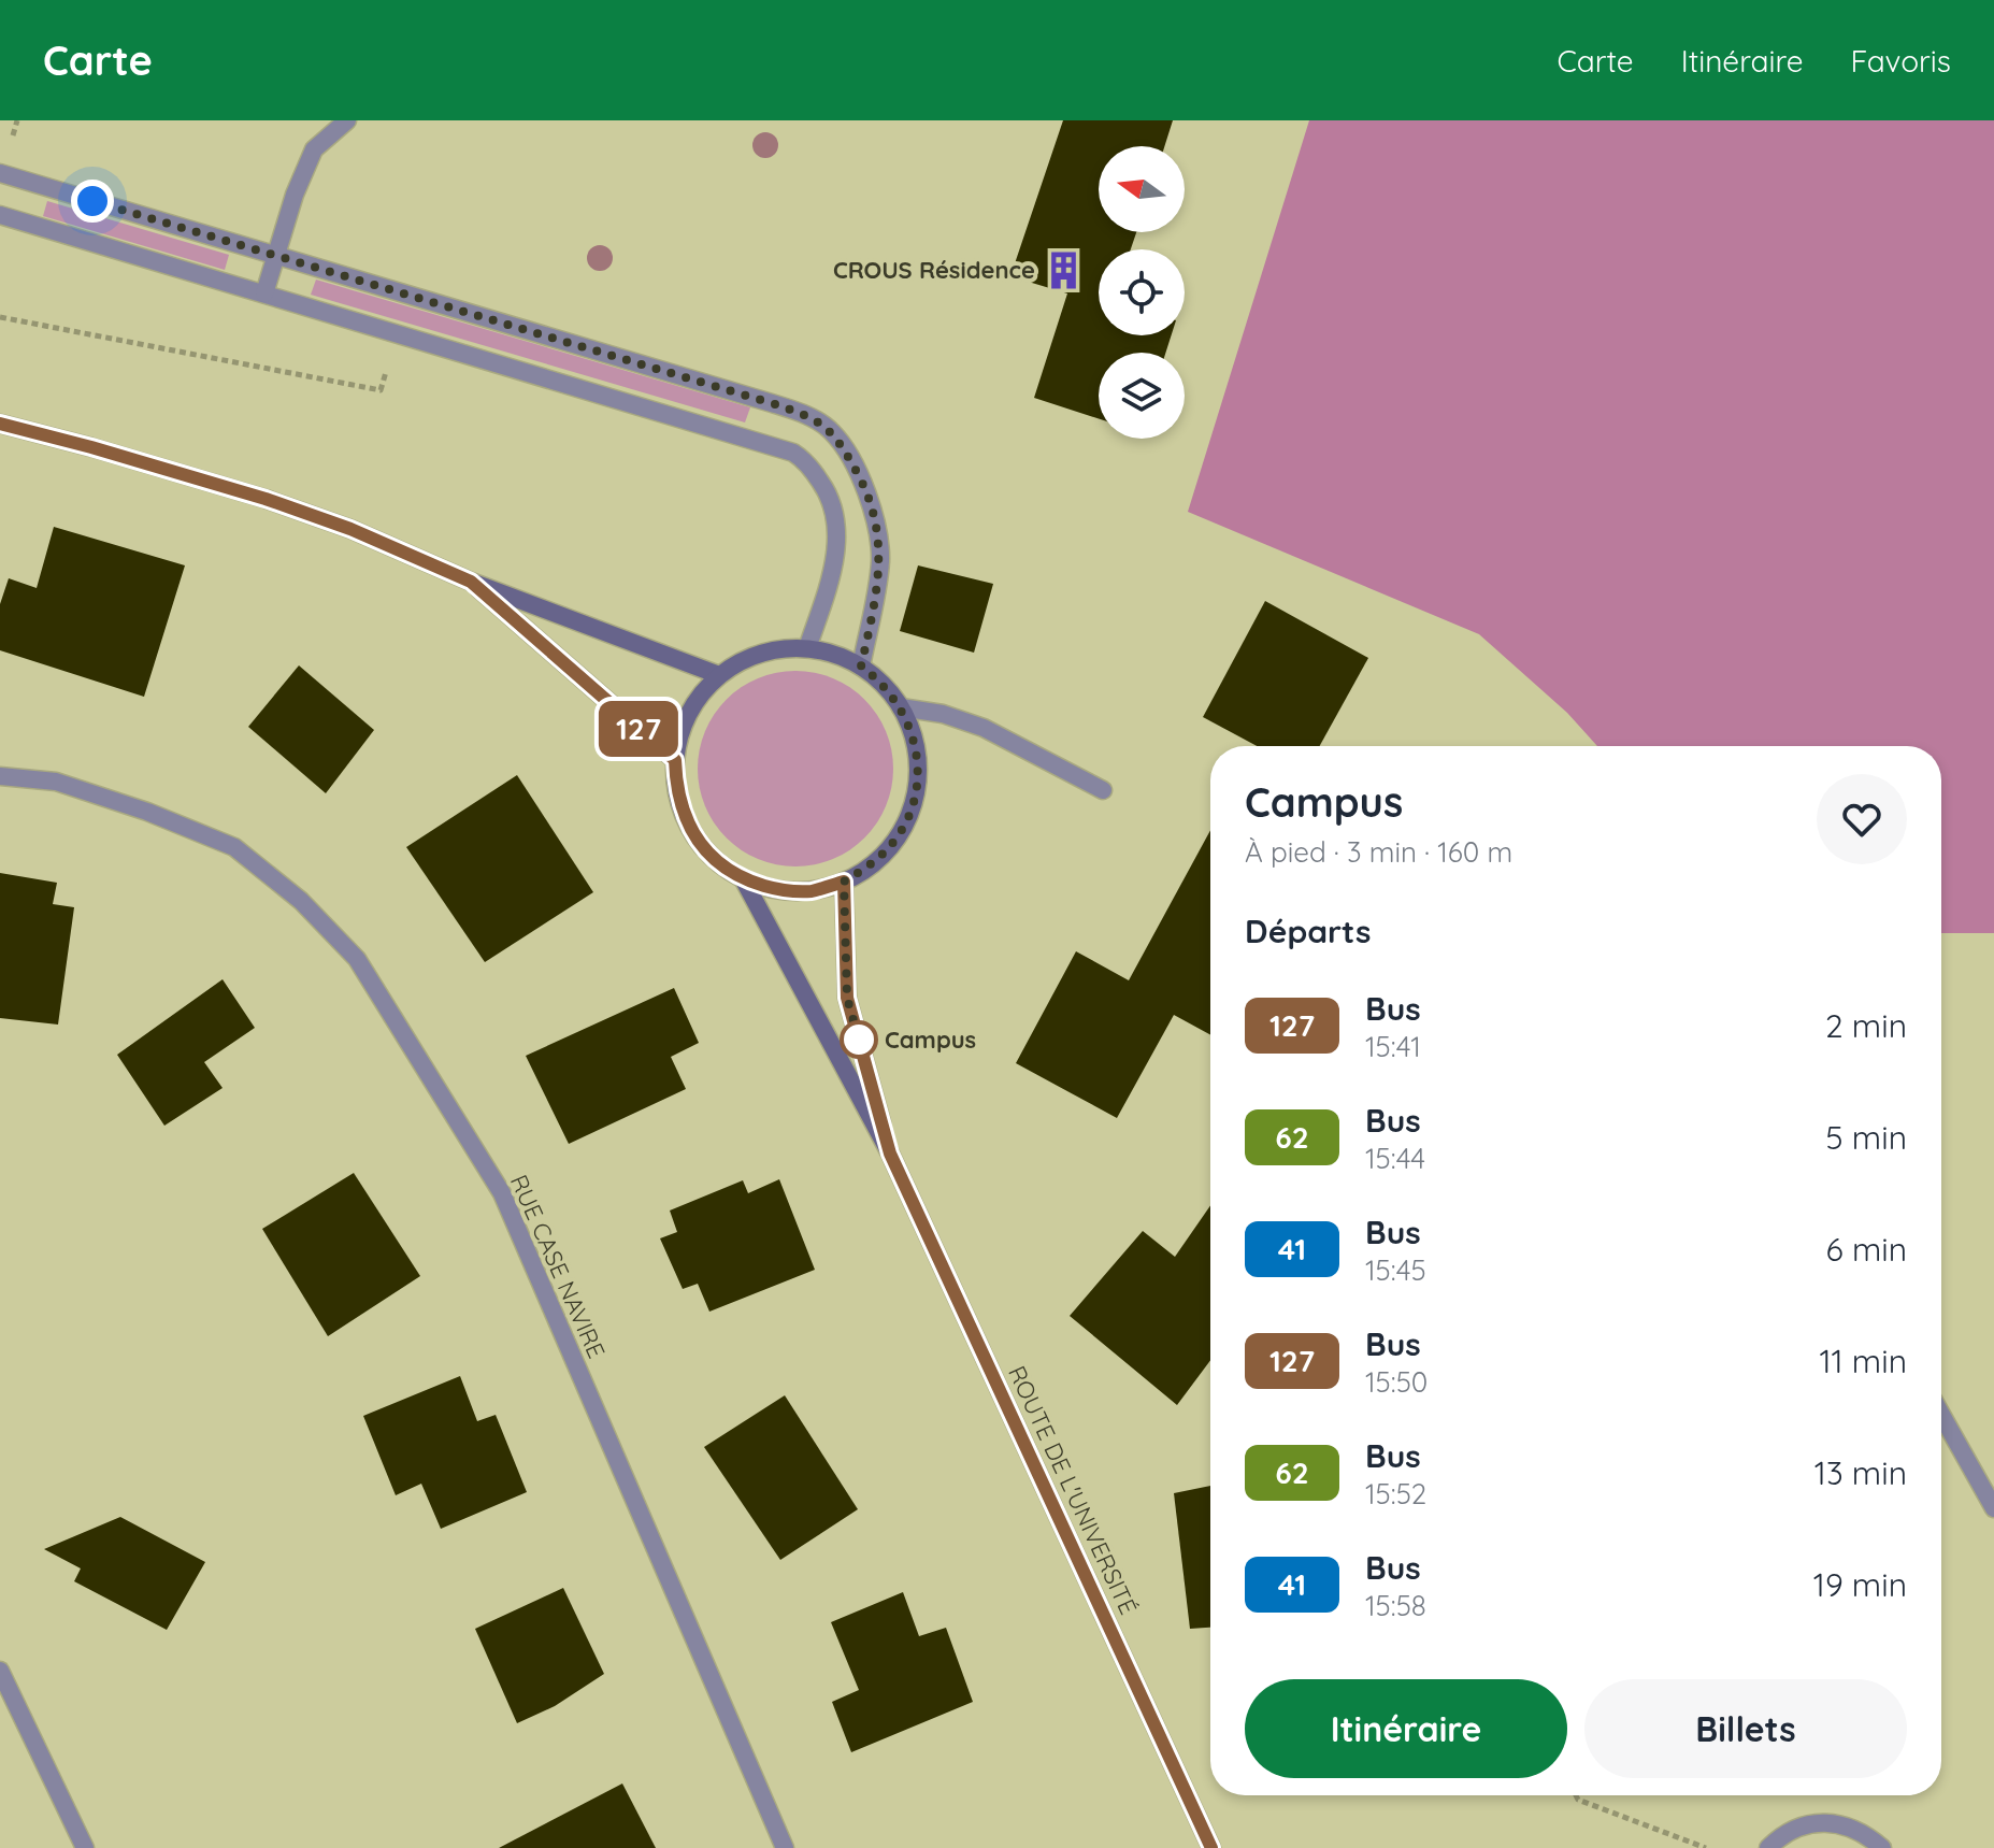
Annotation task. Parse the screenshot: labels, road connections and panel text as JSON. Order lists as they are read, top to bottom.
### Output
{
  "streets": {
    "main road": ["ROUTE DE L'UNIVERSITÉ"],
    "street": ["RUE CASE NAVIRE"]
  },
  "places": {
    "building": ["CROUS Résidence"],
    "other": ["Campus"]
  },
  "lines": ["bus line 127"],
  "north": "left",
  "page": {
    "header": "Carte",
    "nav": ["Carte", "Itinéraire", "Favoris"],
    "on_map": "127",
    "heading": [
      ["Campus", "À pied · 3 min · 160 m"],
      "Départs"
    ],
    "list": [
      {
        "mark": "127",
        "name": "Bus",
        "note": "15:41",
        "value": "2 min"
      },
      {
        "mark": "62",
        "name": "Bus",
        "note": "15:44",
        "value": "5 min"
      },
      {
        "mark": "41",
        "name": "Bus",
        "note": "15:45",
        "value": "6 min"
      },
      {
        "mark": "127",
        "name": "Bus",
        "note": "15:50",
        "value": "11 min"
      },
      {
        "mark": "62",
        "name": "Bus",
        "note": "15:52",
        "value": "13 min"
      },
      {
        "mark": "41",
        "name": "Bus",
        "note": "15:58",
        "value": "19 min"
      }
    ],
    "buttons": ["Itinéraire", "Billets"]
  }
}
